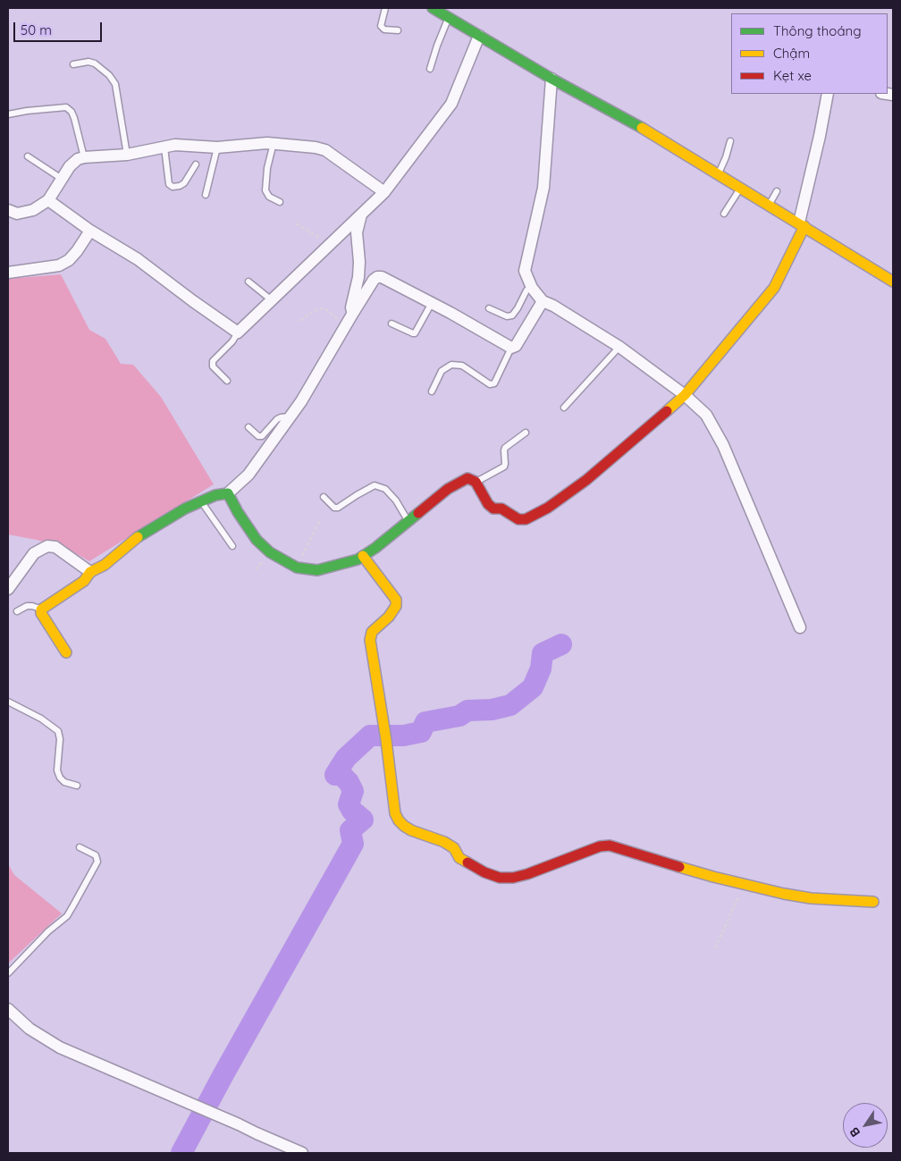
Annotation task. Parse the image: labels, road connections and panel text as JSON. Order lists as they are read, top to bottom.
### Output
{
  "legend": ["Thông thoáng", "Chậm", "Kẹt xe"],
  "scale_bar": "50 m",
  "north": "bottom left"
}
